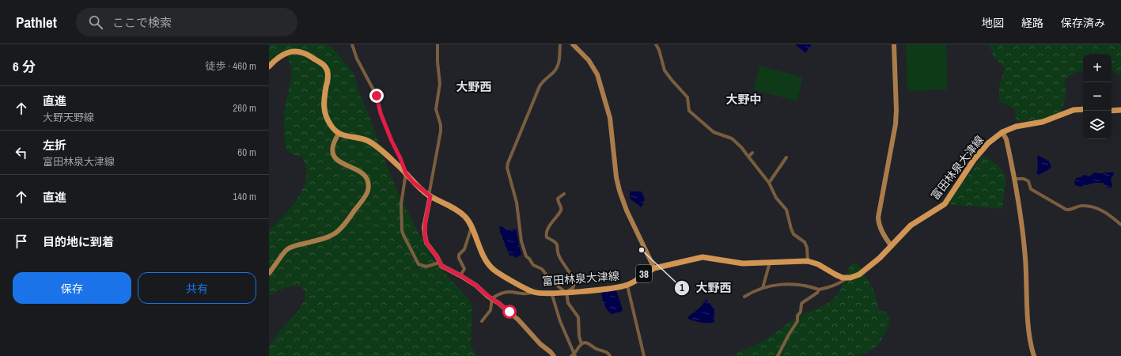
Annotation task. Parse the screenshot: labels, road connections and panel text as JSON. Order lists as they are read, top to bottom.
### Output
{
  "streets": {
    "main road": ["富田林泉大津線", "38"]
  },
  "districts": ["大野西", "大野中"],
  "places": ["大野西"],
  "page": {
    "header": "Pathlet",
    "search": "ここで検索",
    "nav": ["地図", "経路", "保存済み"],
    "heading": ["6 分", "徒歩 · 460 m"],
    "map_buttons": ["+", "−"],
    "list": [
      ["直進", "大野天野線", "260 m"],
      ["左折", "富田林泉大津線", "60 m"],
      ["直進", "140 m"],
      "目的地に到着"
    ],
    "buttons": ["保存", "共有"]
  }
}
